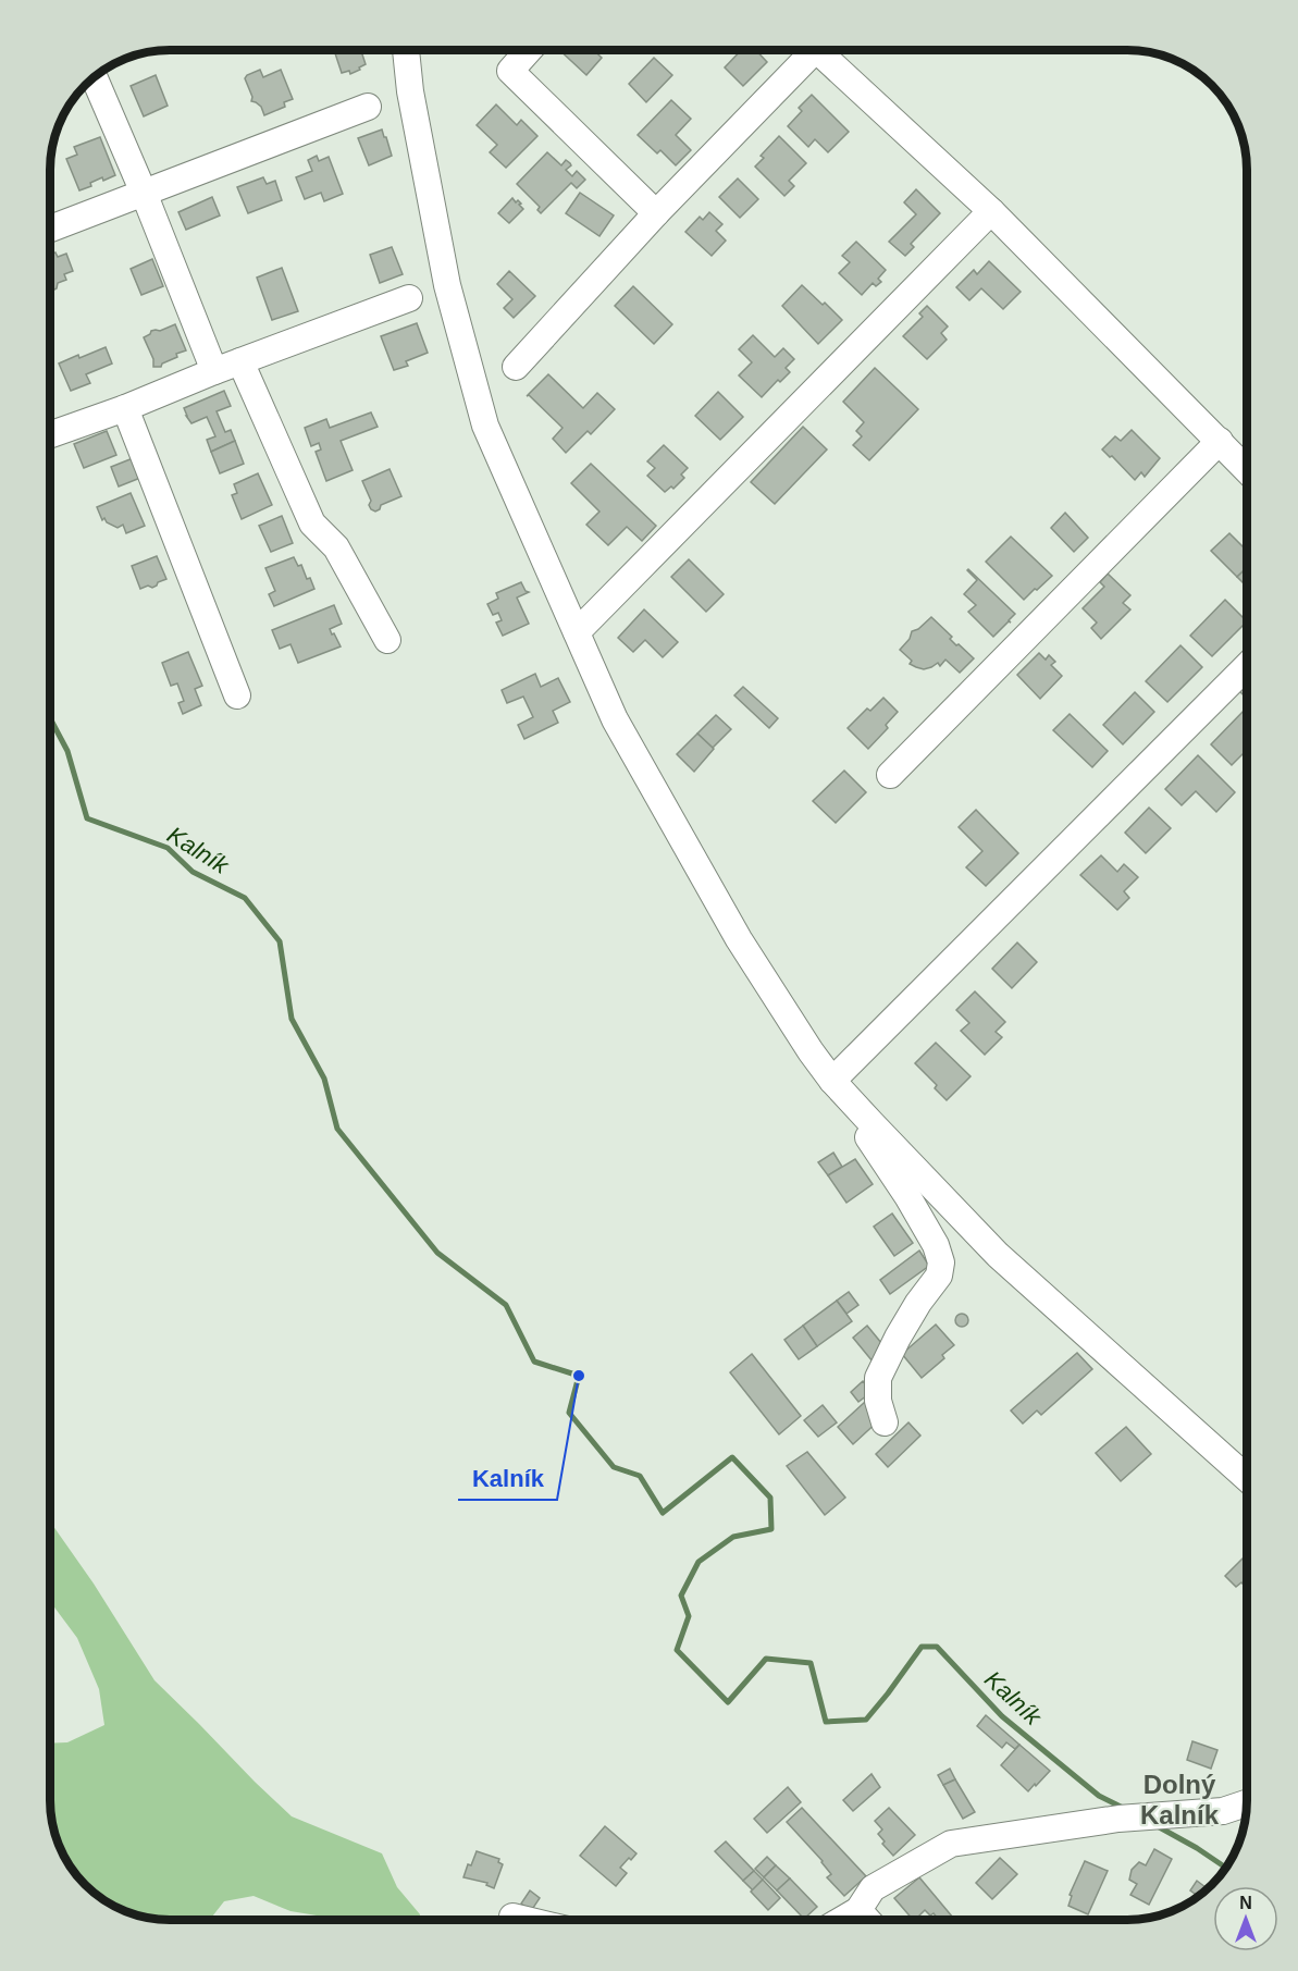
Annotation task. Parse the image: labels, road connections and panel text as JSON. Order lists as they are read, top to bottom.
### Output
{
  "districts": ["Dolný Kalník"],
  "water": ["Kalník"],
  "places": ["Kalník"],
  "north": "top"
}
